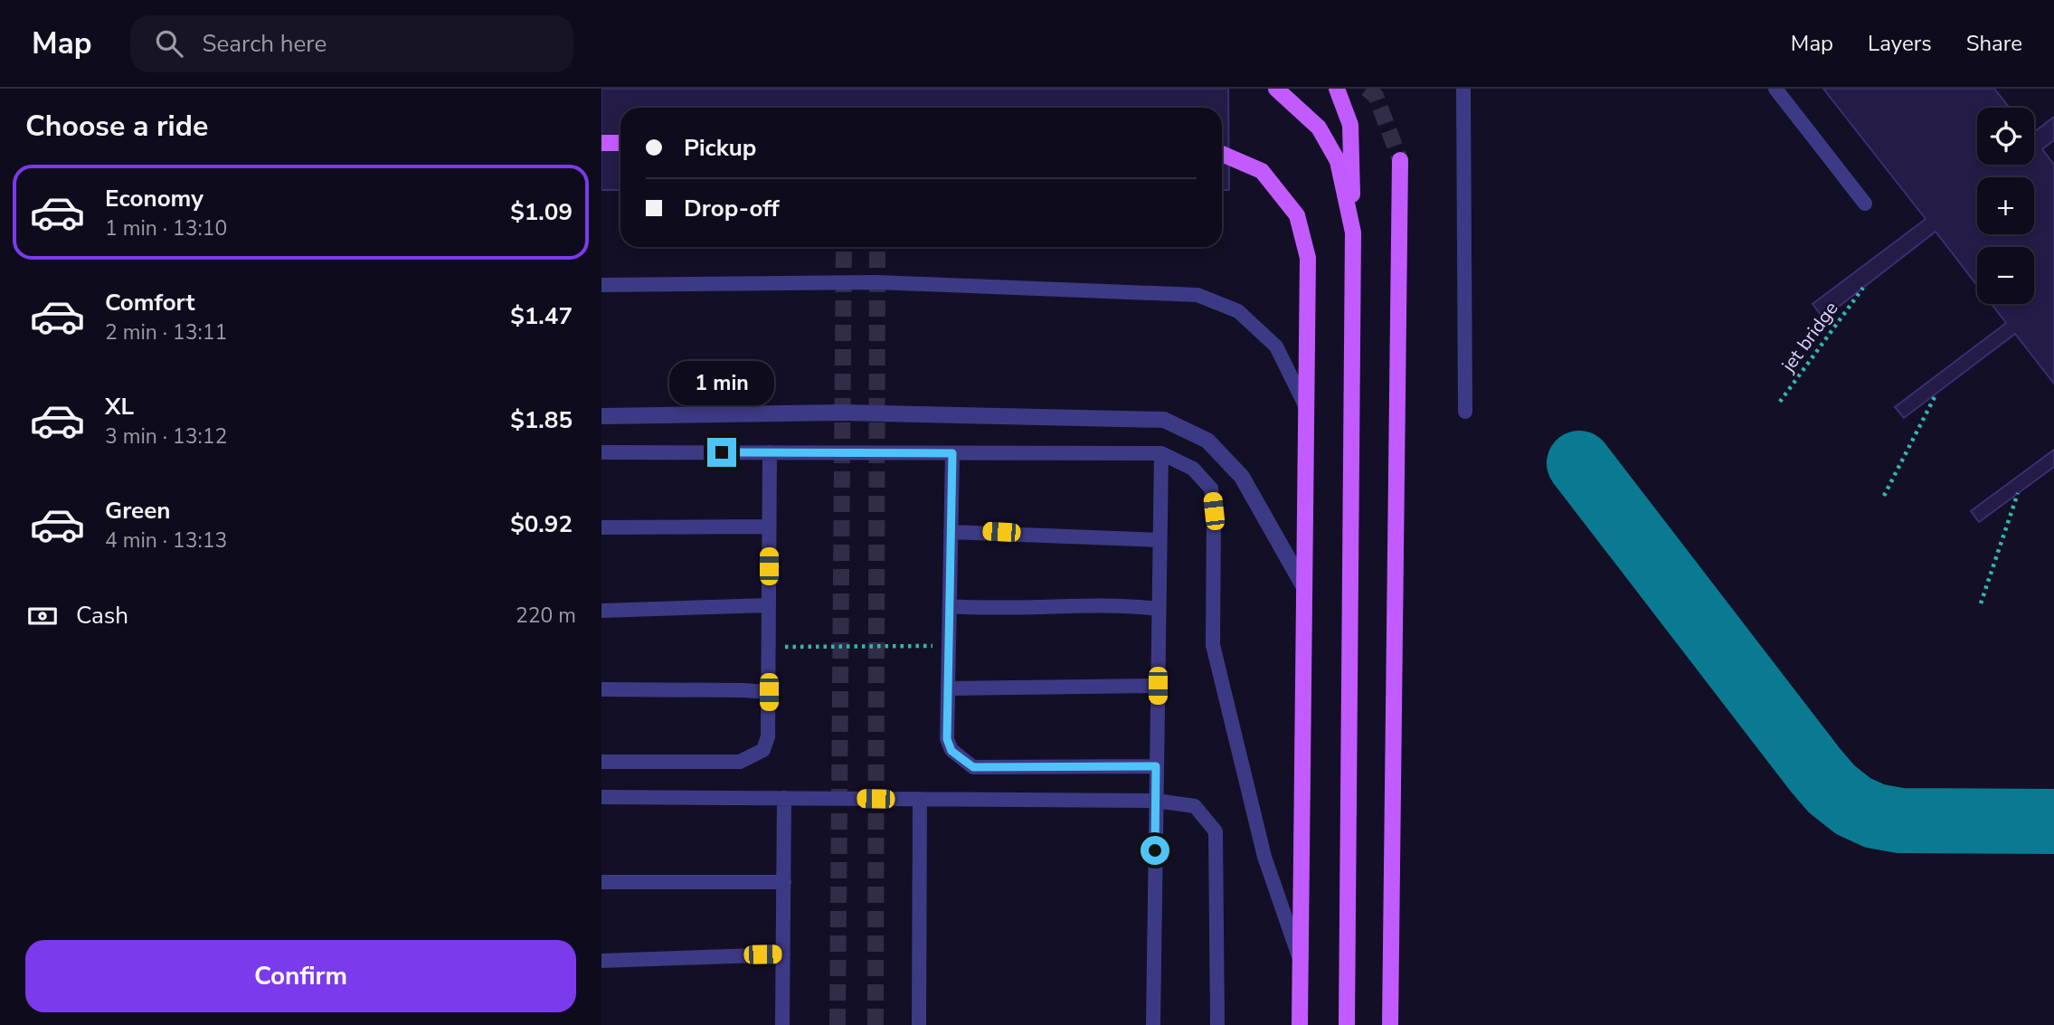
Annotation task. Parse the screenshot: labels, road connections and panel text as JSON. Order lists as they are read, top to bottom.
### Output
{
  "streets": {
    "path": ["jet bridge"]
  },
  "page": {
    "header": "Map",
    "search": "Search here",
    "nav": ["Map", "Layers", "Share"],
    "heading": "Choose a ride",
    "map_buttons": ["+", "−"],
    "banner": ["Pickup", "Drop-off"],
    "list": [
      {
        "name": "Economy",
        "note": "1 min · 13:10",
        "value": "$1.09"
      },
      {
        "name": "Comfort",
        "note": "2 min · 13:11",
        "value": "$1.47"
      },
      {
        "name": "XL",
        "note": "3 min · 13:12",
        "value": "$1.85"
      },
      {
        "name": "Green",
        "note": "4 min · 13:13",
        "value": "$0.92"
      }
    ],
    "bubble": "1 min",
    "pay": ["Cash", "220 m"],
    "buttons": "Confirm"
  }
}
